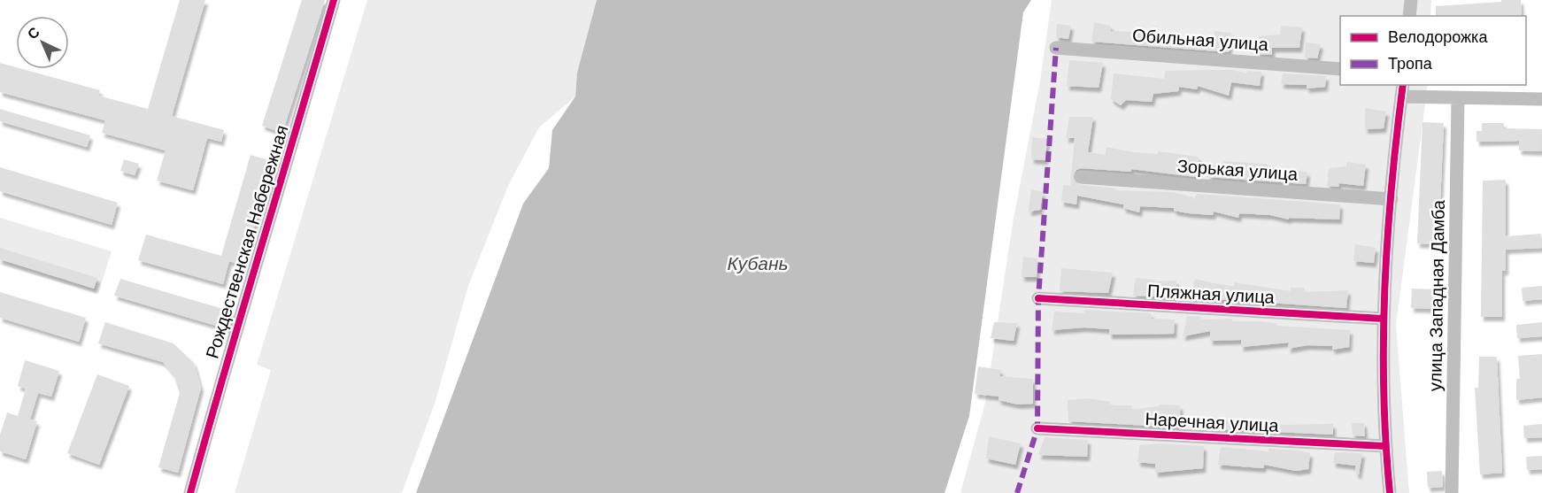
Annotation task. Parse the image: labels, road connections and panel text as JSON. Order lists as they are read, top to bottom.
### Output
{
  "streets": {
    "street": [
      "Обильная улица",
      "Зорькая улица",
      "Рождественская Набережная",
      "Пляжная улица",
      "улица Западная Дамба",
      "Наречная улица"
    ]
  },
  "water": ["Кубань"],
  "legend": ["Велодорожка", "Тропа"],
  "north": "top left"
}
